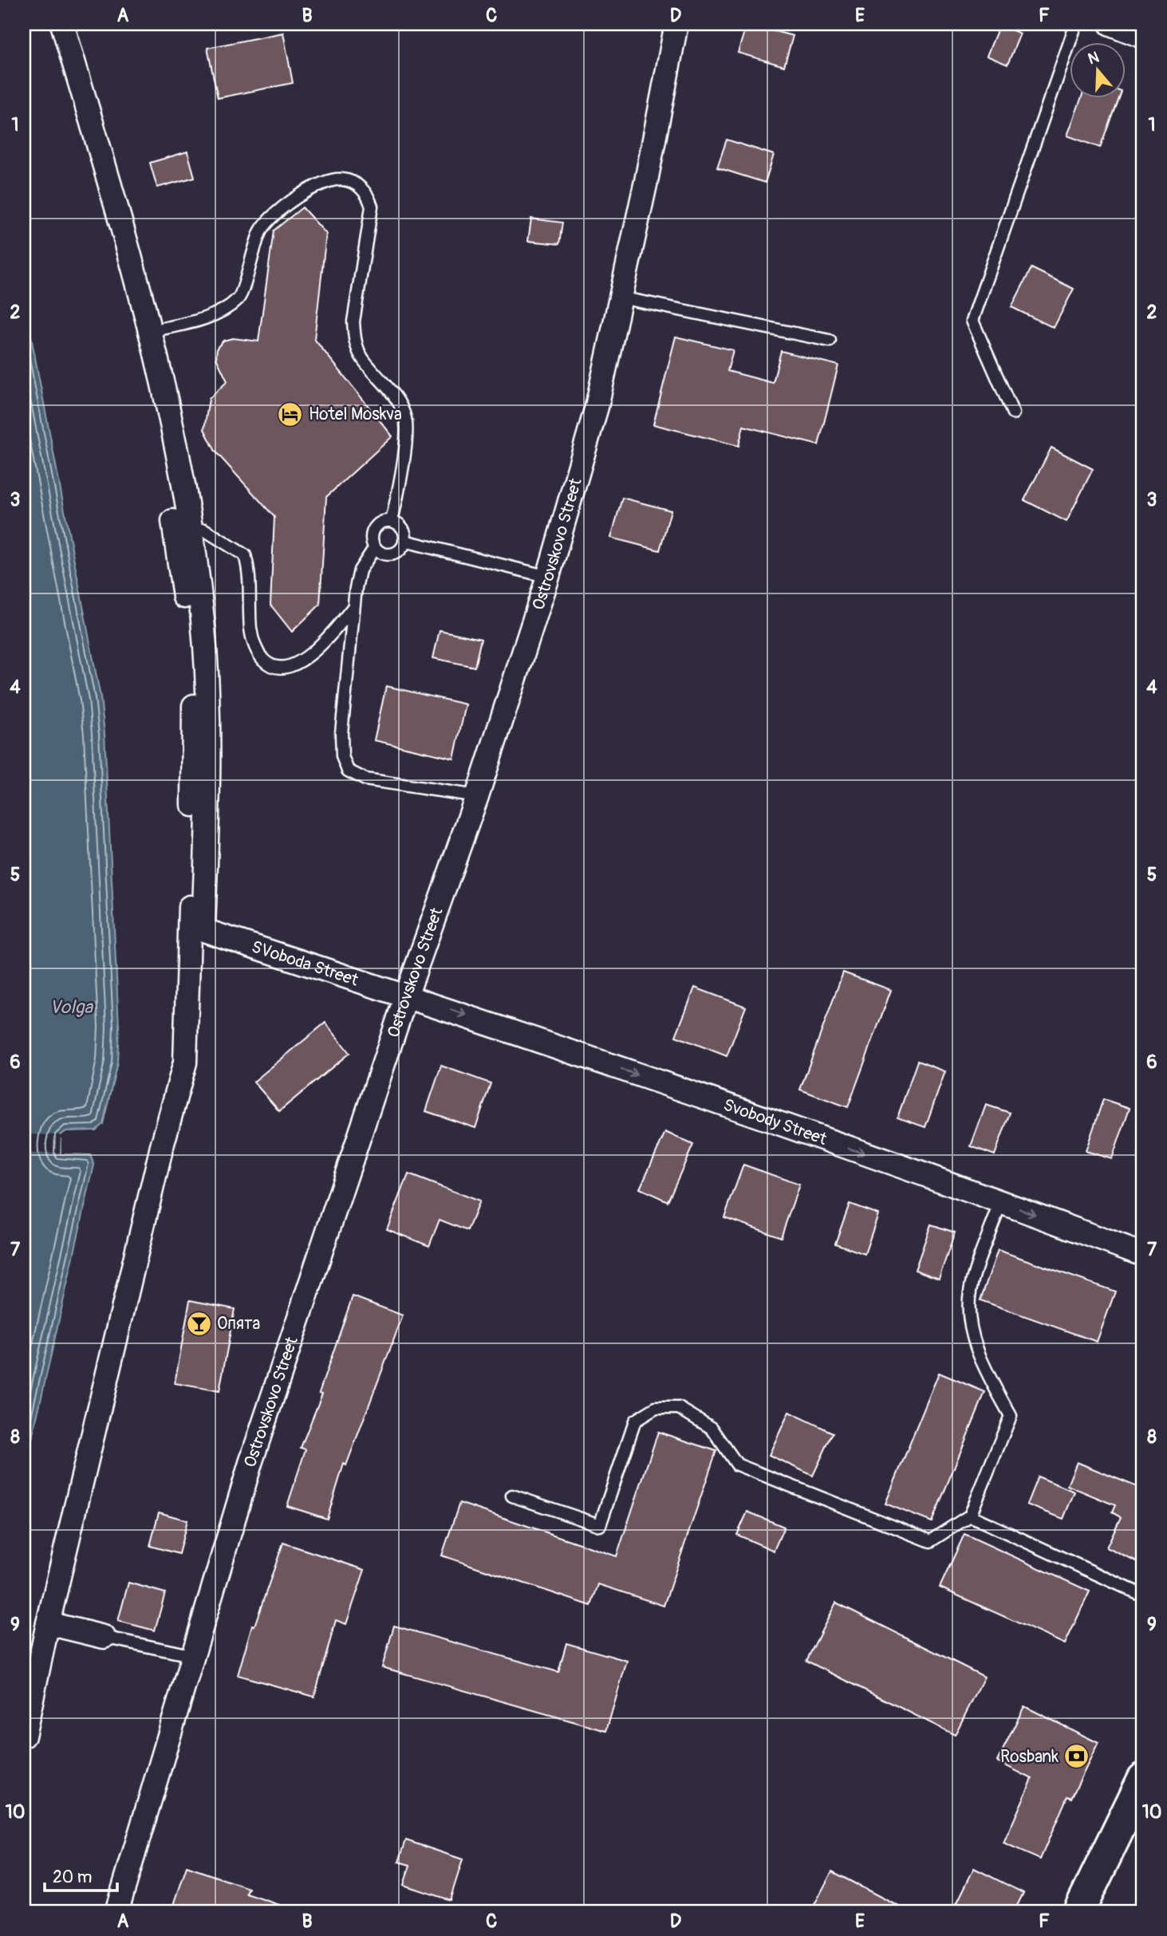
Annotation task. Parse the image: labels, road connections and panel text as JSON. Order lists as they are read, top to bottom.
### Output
{
  "streets": {
    "street": ["Ostrovskovo Street", "SVoboda Street", "Svobody Street"]
  },
  "crossings": [
    ["Ostrovskovo Street", "SVoboda Street"],
    ["Ostrovskovo Street", "Svobody Street"],
    ["SVoboda Street", "Svobody Street"]
  ],
  "one_way": ["Svobody Street"],
  "water": ["Volga"],
  "places": {
    "hotel": ["Hotel Moskva"],
    "bar": ["Опята"],
    "bank": ["Rosbank"]
  },
  "scale_bar": "20 m",
  "north": "top",
  "grid": {
    "columns": [
      "A",
      "B",
      "C",
      "D",
      "E",
      "F"
    ],
    "rows": [
      "1",
      "2",
      "3",
      "4",
      "5",
      "6",
      "7",
      "8",
      "9",
      "10"
    ]
  }
}
